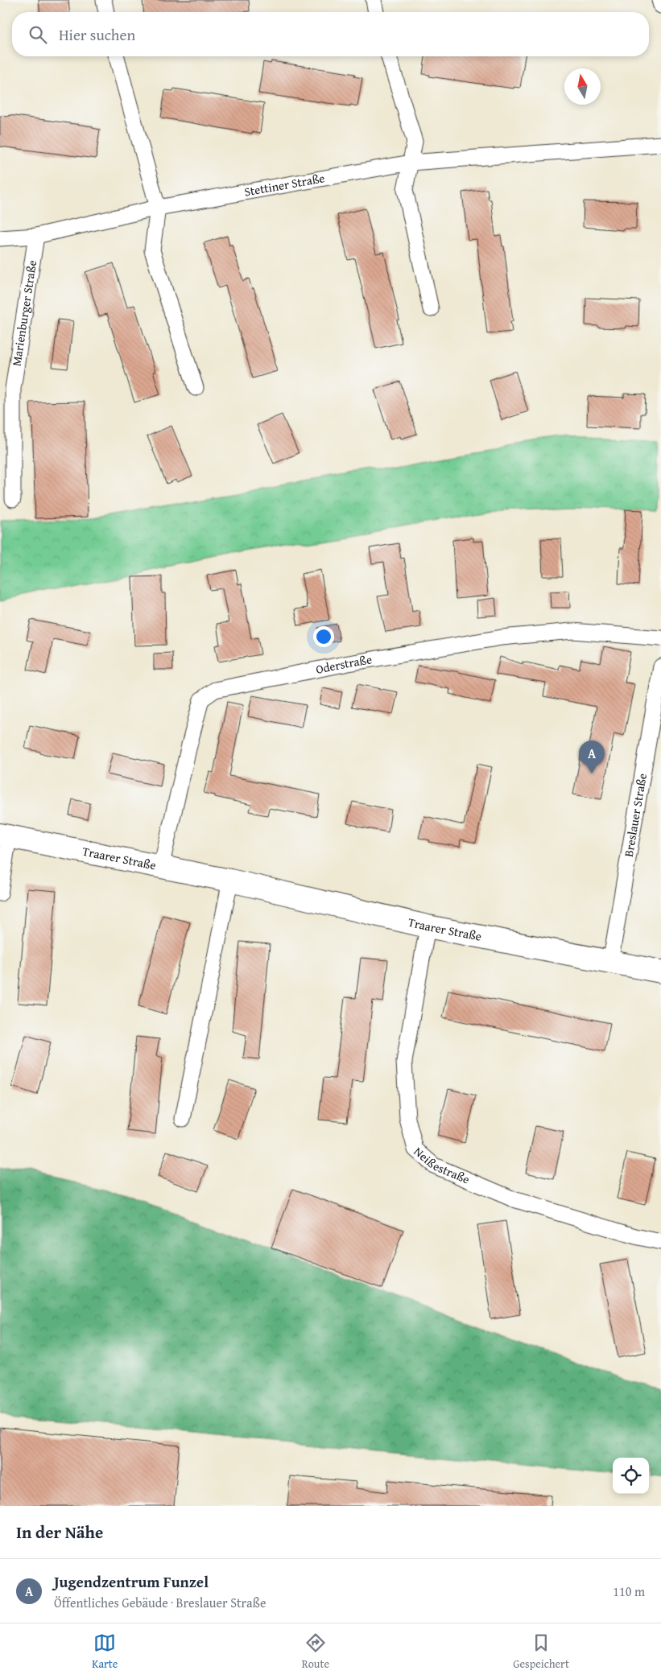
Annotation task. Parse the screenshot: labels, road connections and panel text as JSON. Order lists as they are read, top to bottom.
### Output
{
  "streets": {
    "street": [
      "Stettiner Straße",
      "Marienburger Straße",
      "Oderstraße",
      "Breslauer Straße",
      "Traarer Straße",
      "Neißestraße"
    ]
  },
  "crossings": [
    ["Stettiner Straße", "Marienburger Straße"],
    ["Oderstraße", "Traarer Straße"],
    ["Breslauer Straße", "Traarer Straße"],
    ["Traarer Straße", "Neißestraße"]
  ],
  "north": "top",
  "page": {
    "search": "Hier suchen",
    "pins": "A",
    "heading": "In der Nähe",
    "list": [
      {
        "mark": "A",
        "name": "Jugendzentrum Funzel",
        "note": "Öffentliches Gebäude · Breslauer Straße",
        "value": "110 m"
      }
    ],
    "nav": ["Karte", "Route", "Gespeichert"]
  }
}
